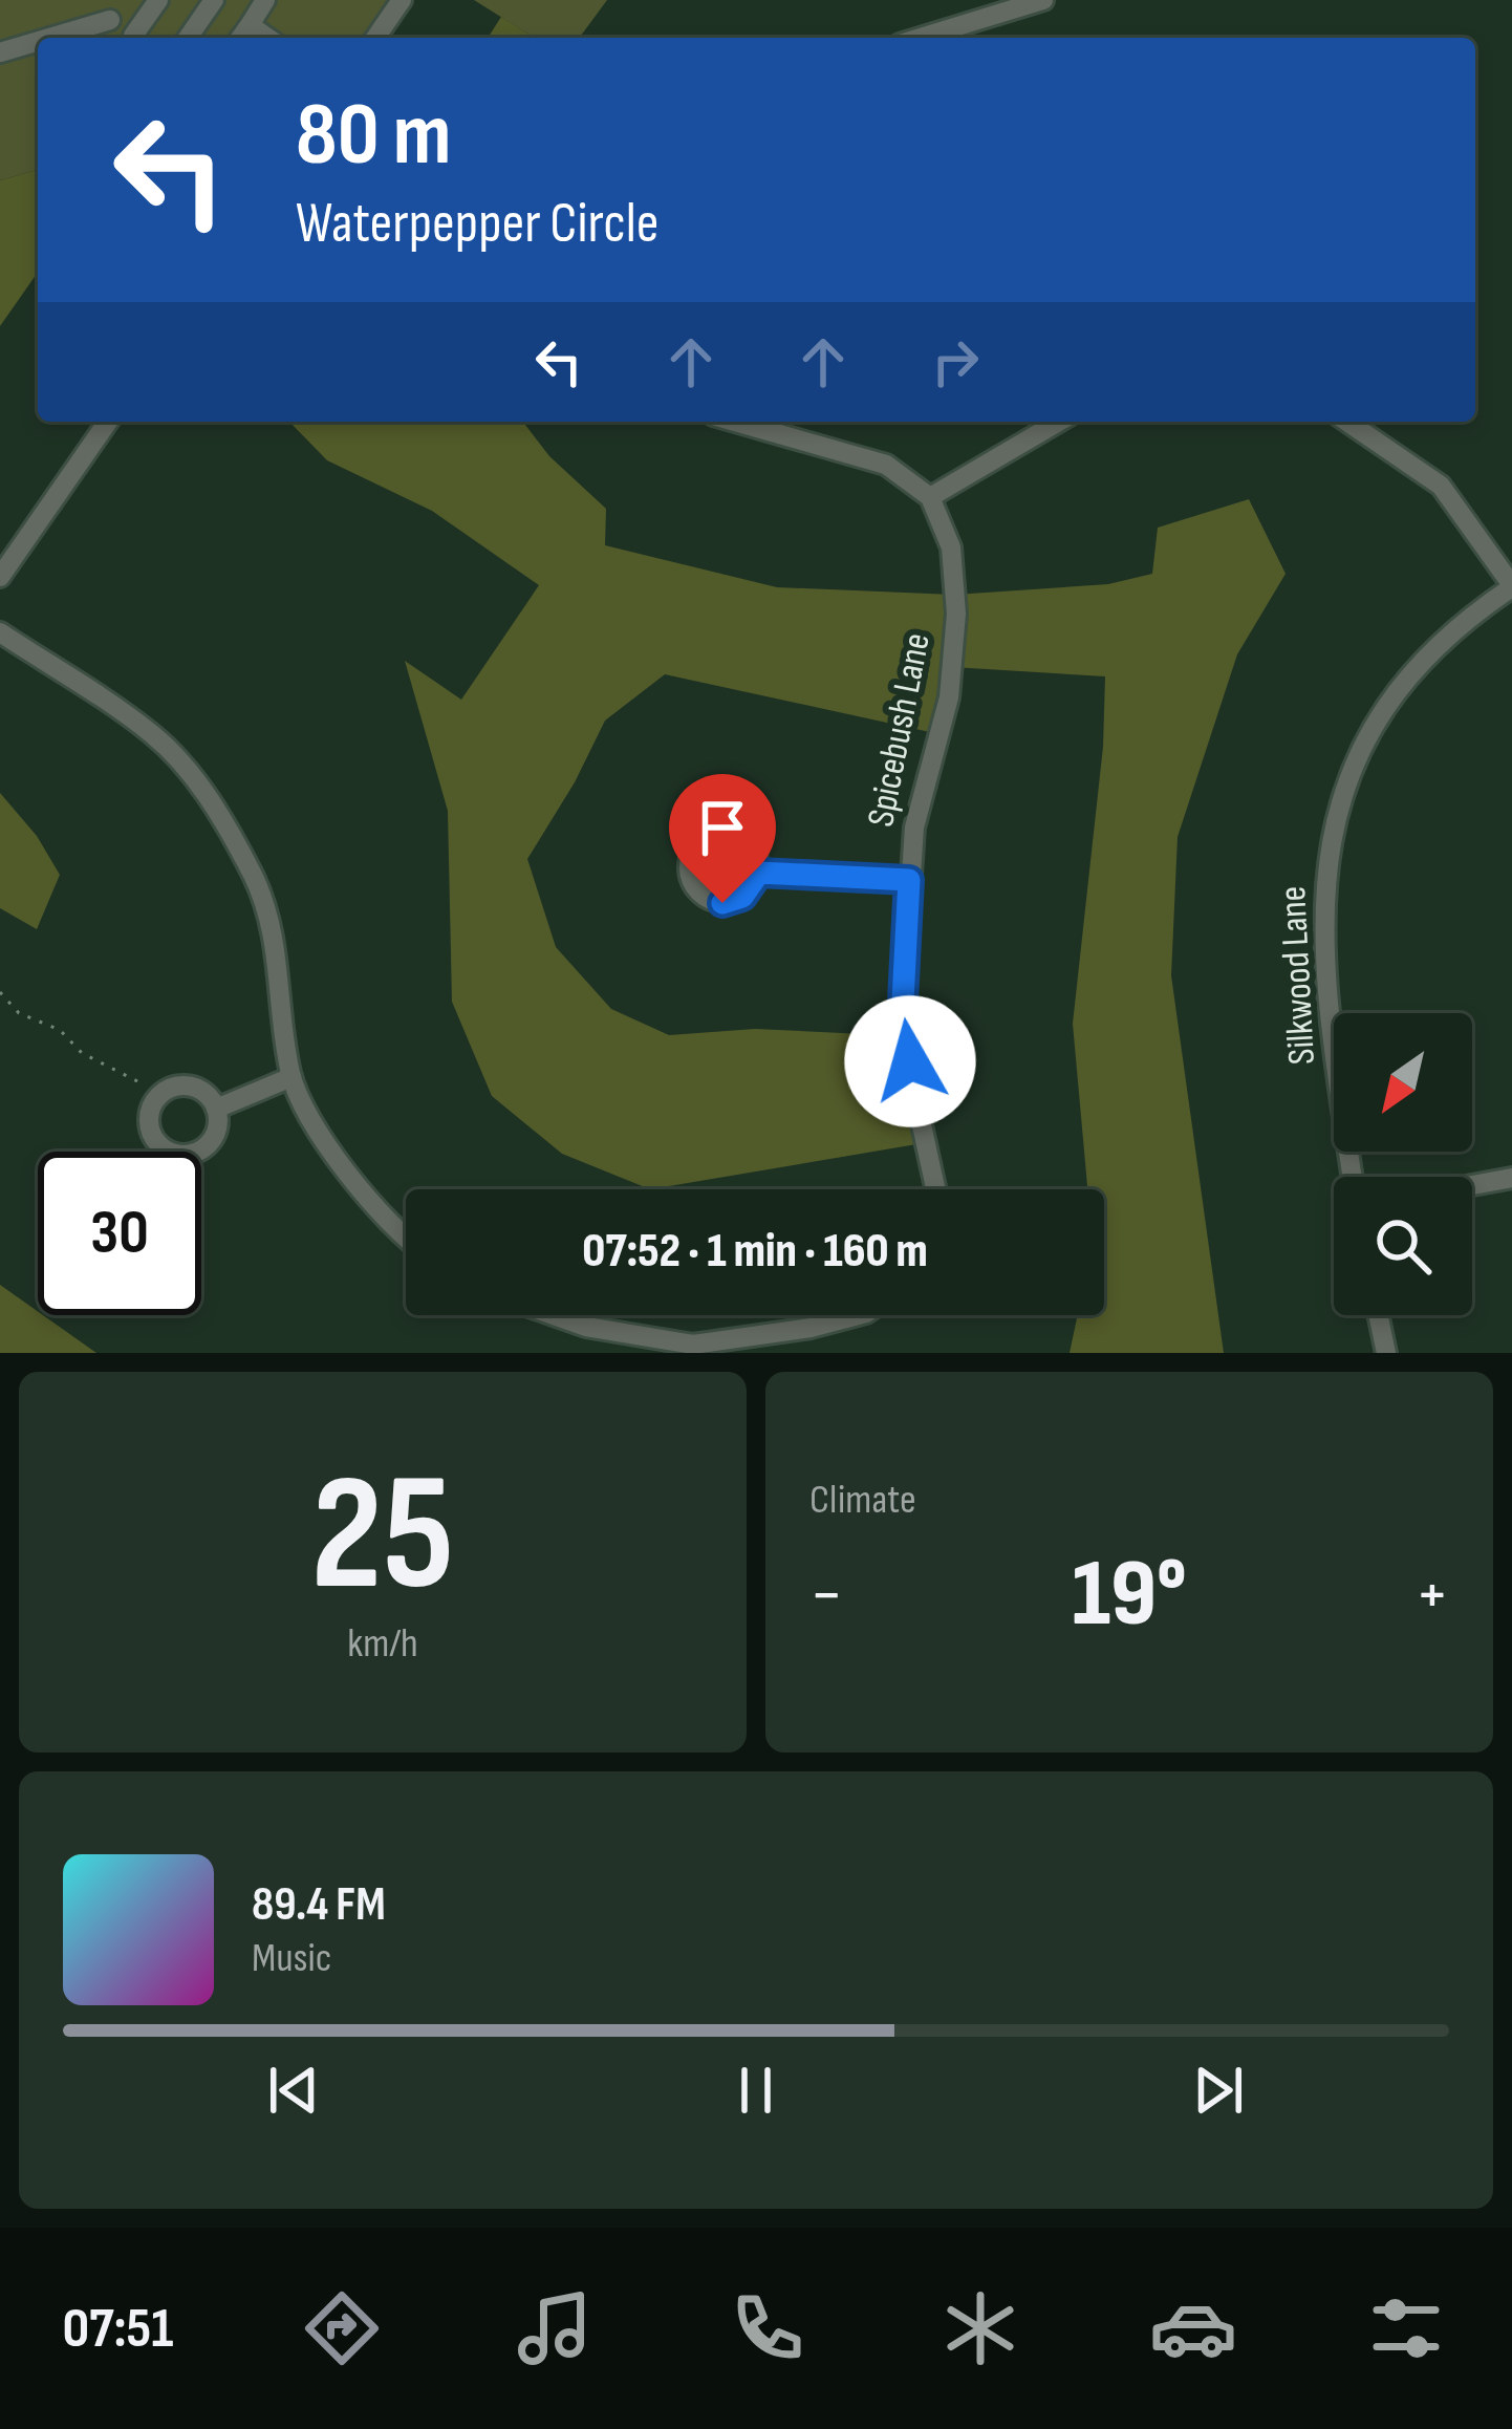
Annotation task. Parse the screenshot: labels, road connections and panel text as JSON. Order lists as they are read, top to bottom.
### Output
{
  "streets": {
    "street": ["Spicebush Lane", "Silkwood Lane"]
  },
  "north": "bottom left",
  "page": {
    "turn": ["80 m", "Waterpepper Circle"],
    "limit": "30",
    "trip": "07:52 · 1 min · 160 m",
    "tile": [
      ["25", "km/h"],
      "Climate"
    ],
    "heat": ["−", "19°", "+"],
    "song": ["89.4 FM", "Music"],
    "tabs": "07:51"
  }
}
